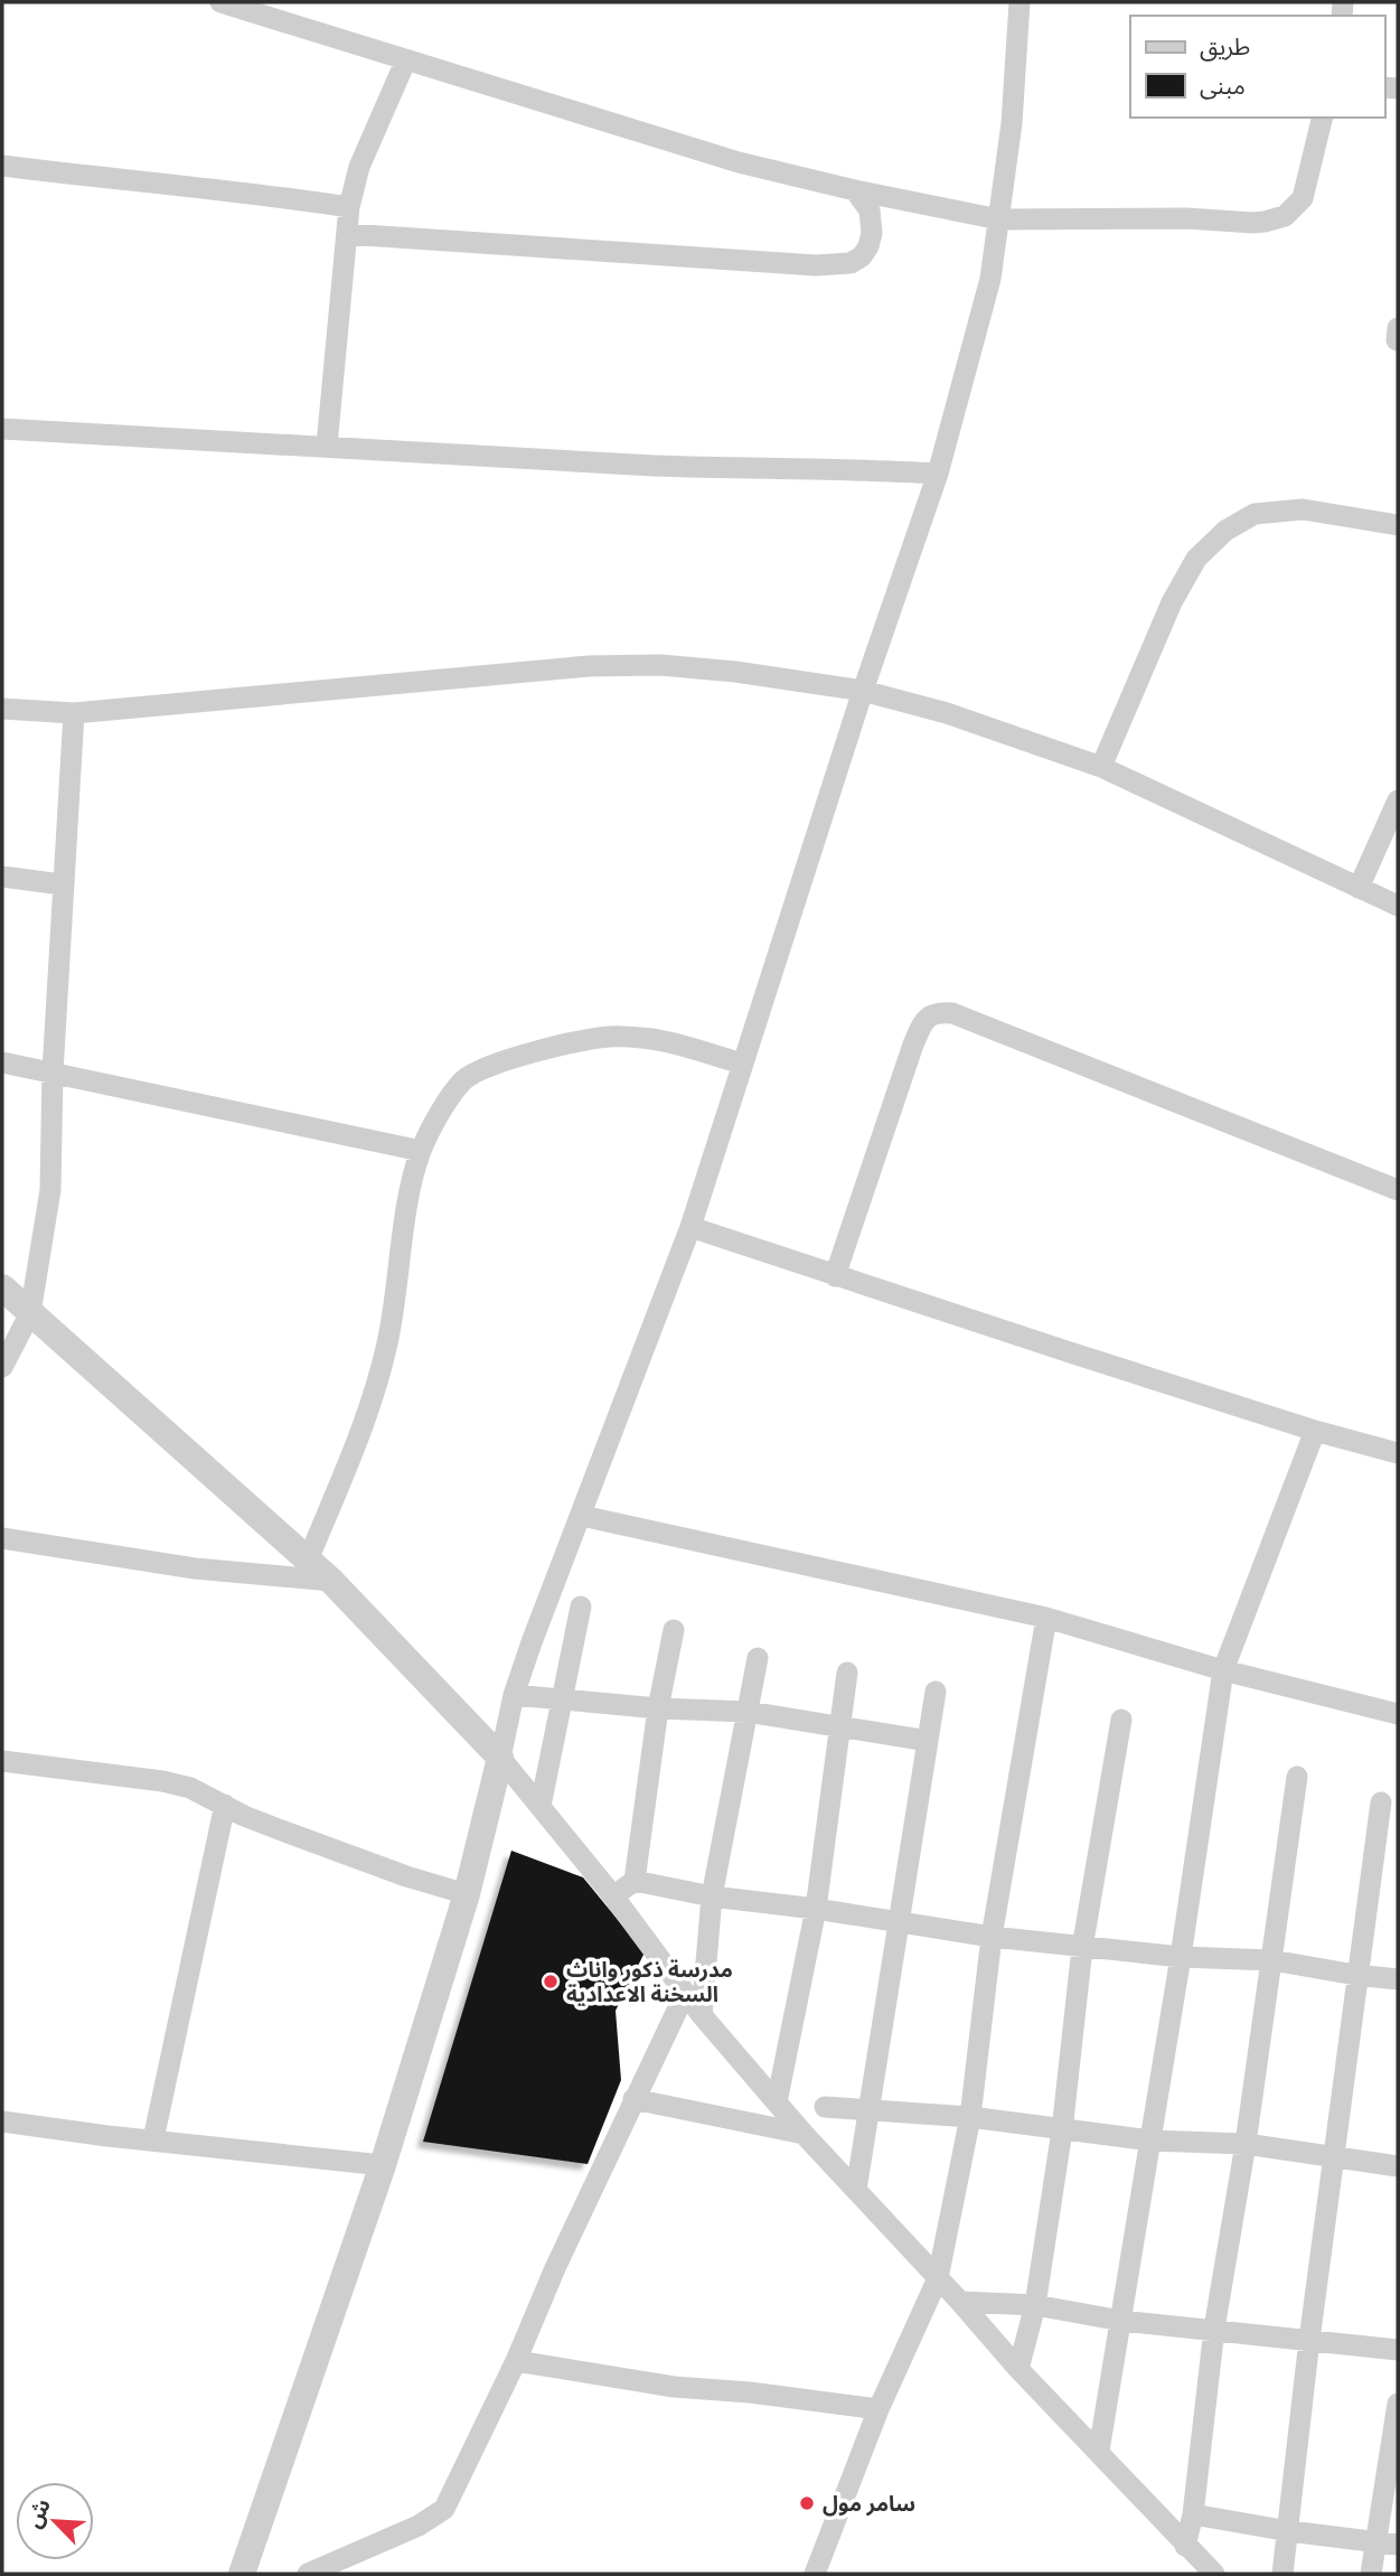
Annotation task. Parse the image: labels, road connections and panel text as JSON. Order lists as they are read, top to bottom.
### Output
{
  "places": ["مدرسة ذكور واناث السخنة الاعدادية", "سامر مول"],
  "legend": ["طريق", "مبنى"],
  "north": "top left"
}
